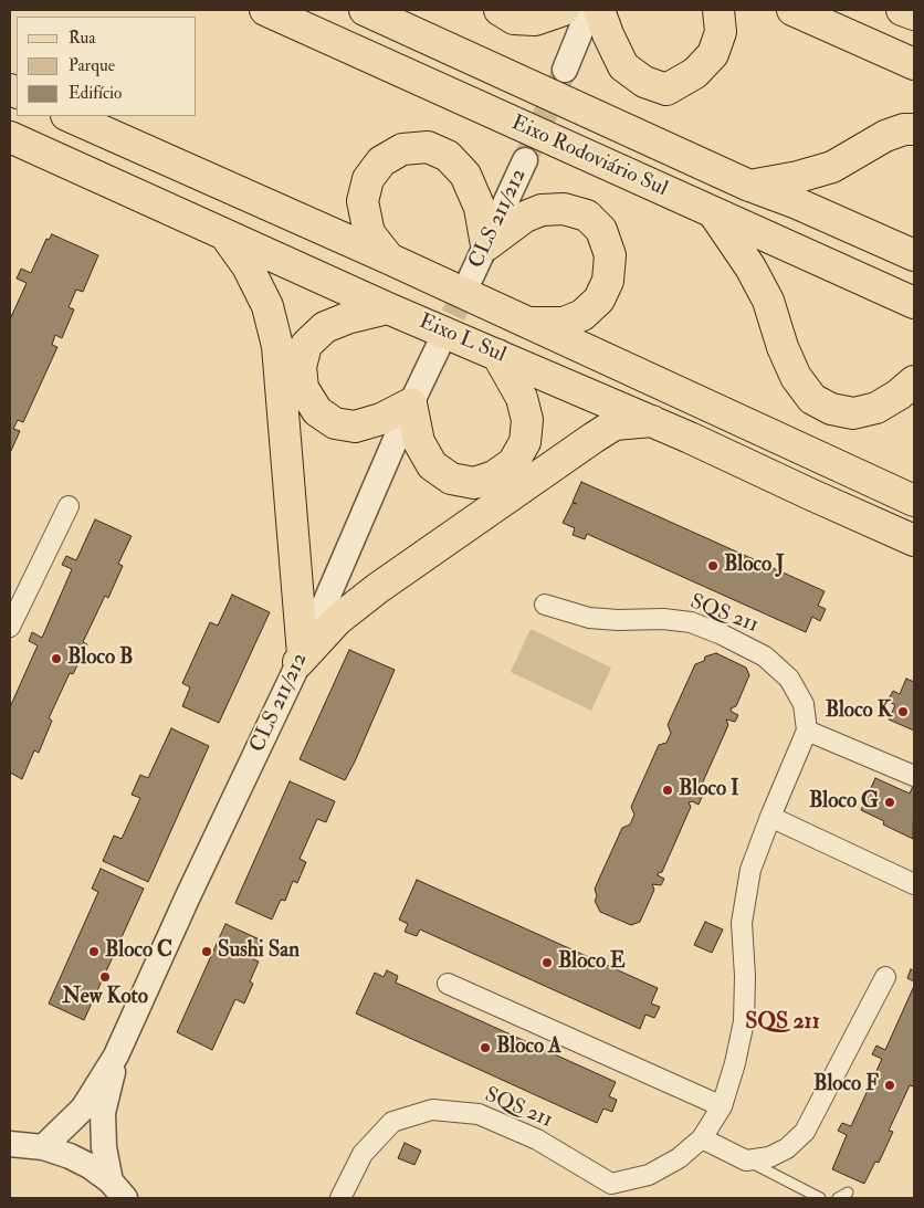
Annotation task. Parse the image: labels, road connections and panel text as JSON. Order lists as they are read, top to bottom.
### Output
{
  "streets": {
    "main road": ["Eixo Rodoviário Sul", "Eixo L Sul"],
    "street": ["CLS 211/212", "SQS 211"]
  },
  "districts": ["SQS 211"],
  "places": [
    "Bloco J",
    "Bloco B",
    "Bloco K",
    "Bloco I",
    "Bloco G",
    "Bloco C",
    "Sushi San",
    "Bloco E",
    "New Koto",
    "Bloco A",
    "Bloco F"
  ],
  "legend": ["Rua", "Parque", "Edifício"]
}
